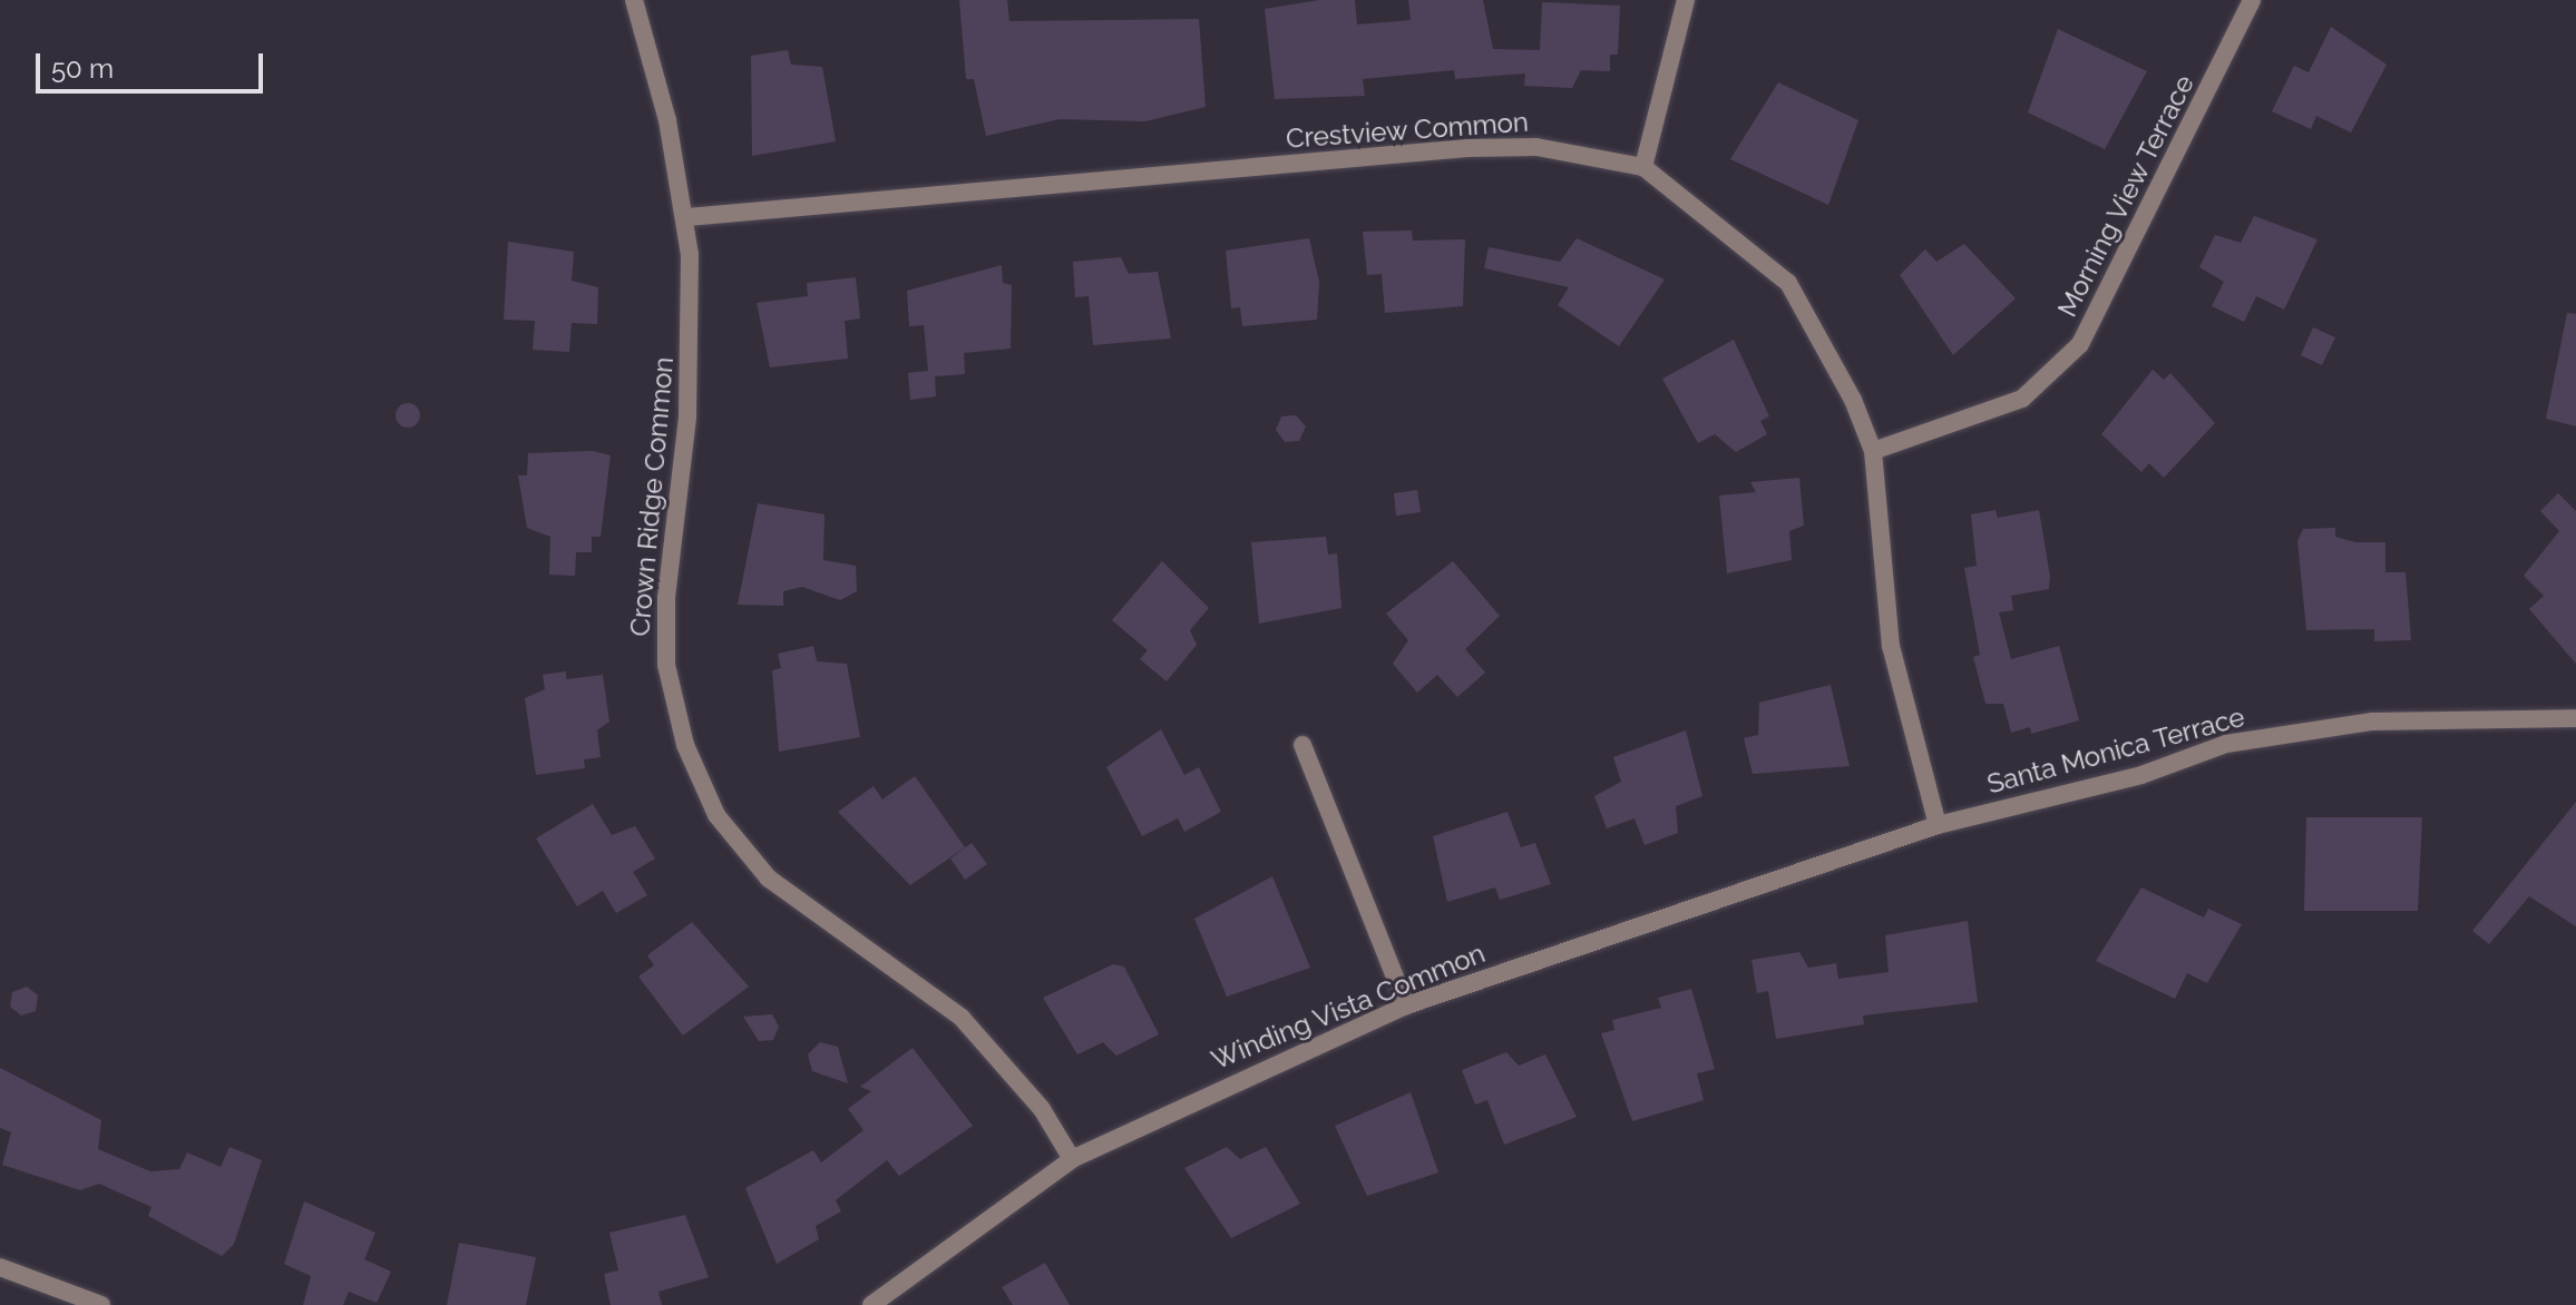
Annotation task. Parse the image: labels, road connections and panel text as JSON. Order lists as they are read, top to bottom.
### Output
{
  "streets": {
    "street": [
      "Crestview Common",
      "Morning View Terrace",
      "Crown Ridge Common",
      "Santa Monica Terrace",
      "Winding Vista Common"
    ]
  },
  "crossings": [
    ["Crestview Common", "Morning View Terrace"],
    ["Crestview Common", "Crown Ridge Common"],
    ["Crestview Common", "Santa Monica Terrace"],
    ["Crestview Common", "Winding Vista Common"],
    ["Crown Ridge Common", "Winding Vista Common"],
    ["Santa Monica Terrace", "Winding Vista Common"]
  ],
  "scale_bar": "50 m"
}
